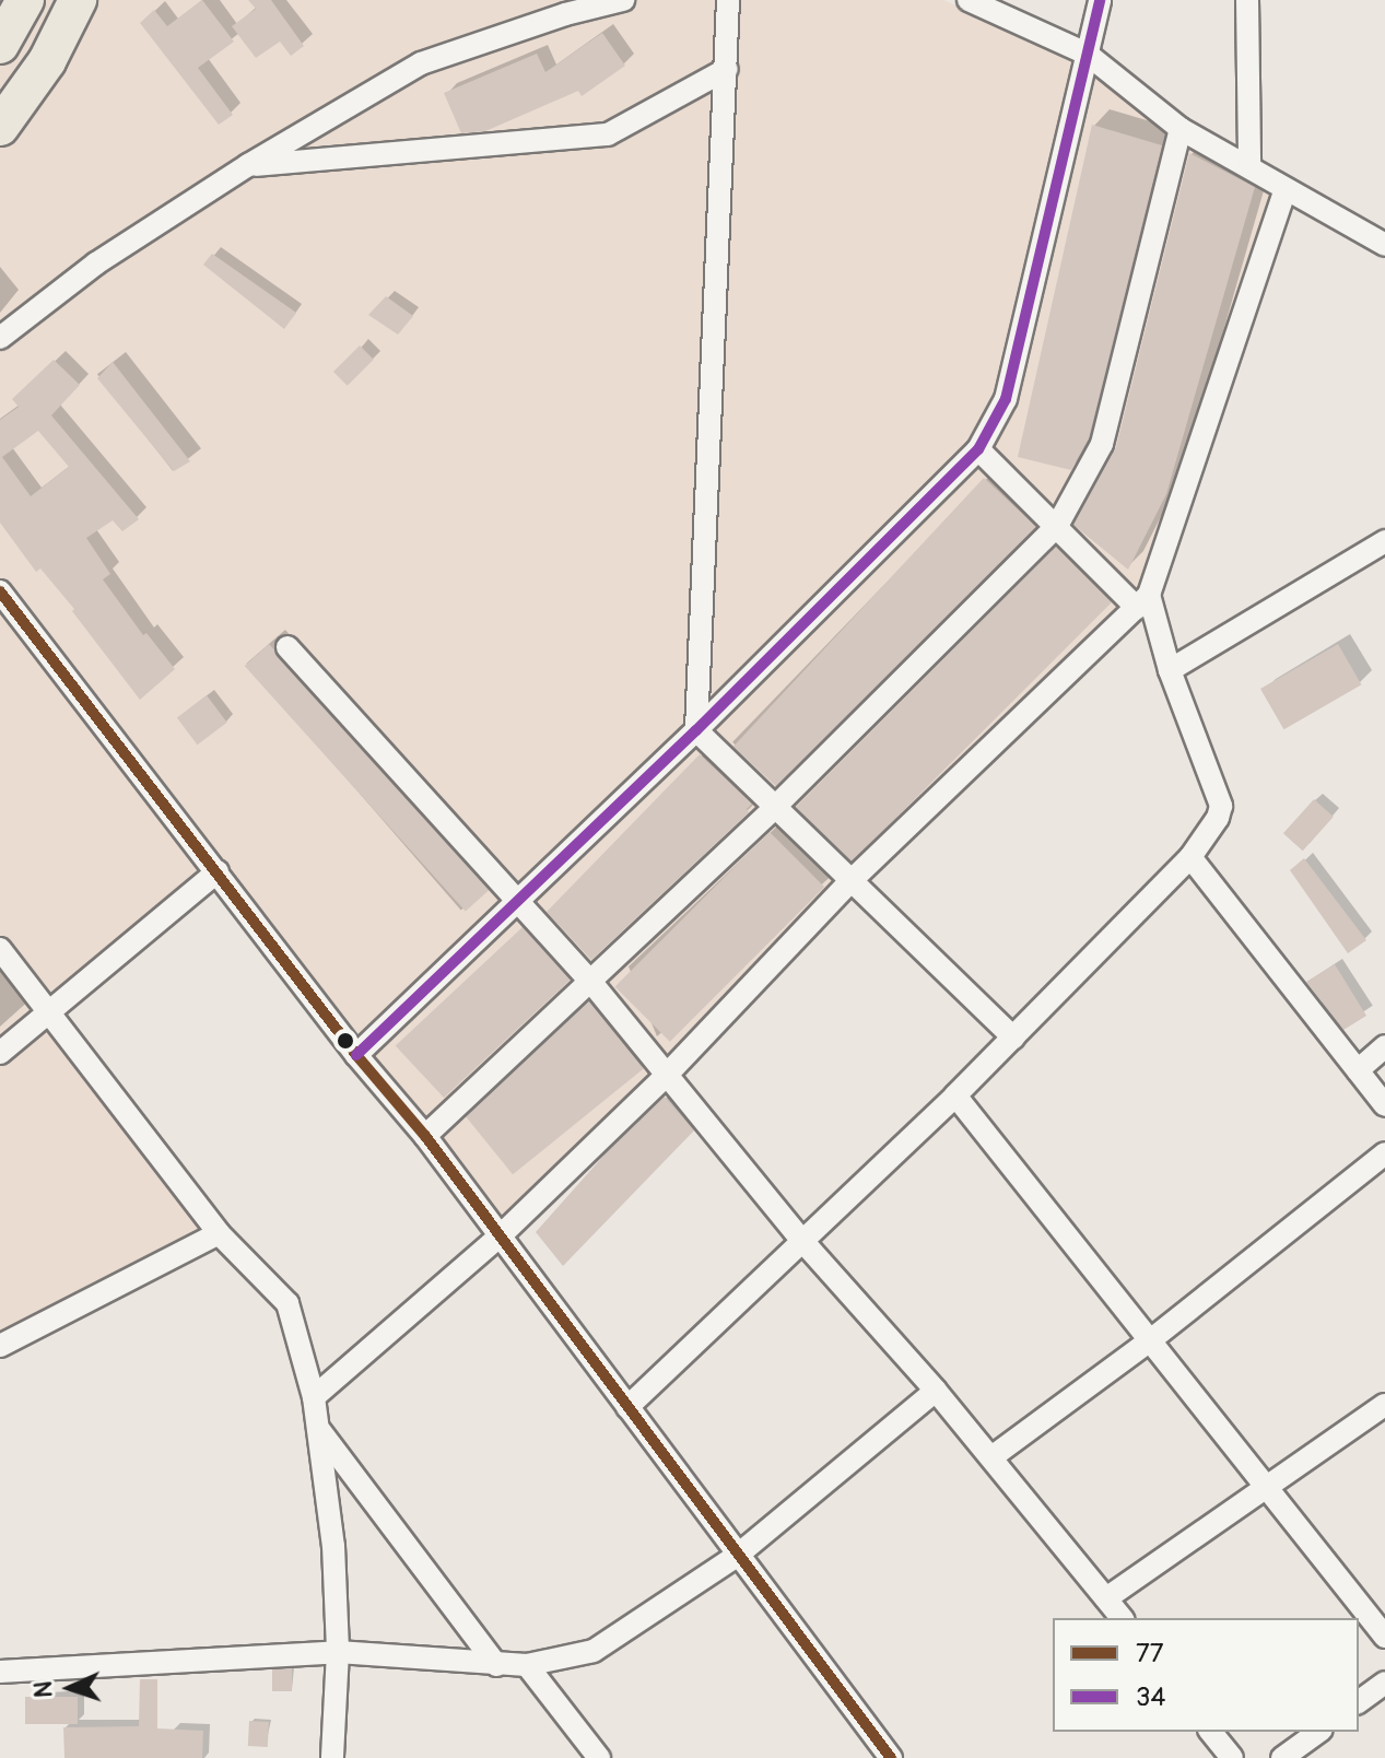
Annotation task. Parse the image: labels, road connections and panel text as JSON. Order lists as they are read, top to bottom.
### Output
{
  "lines": ["transit line 34", "transit line 77"],
  "legend": ["77", "34"],
  "north": "left"
}
